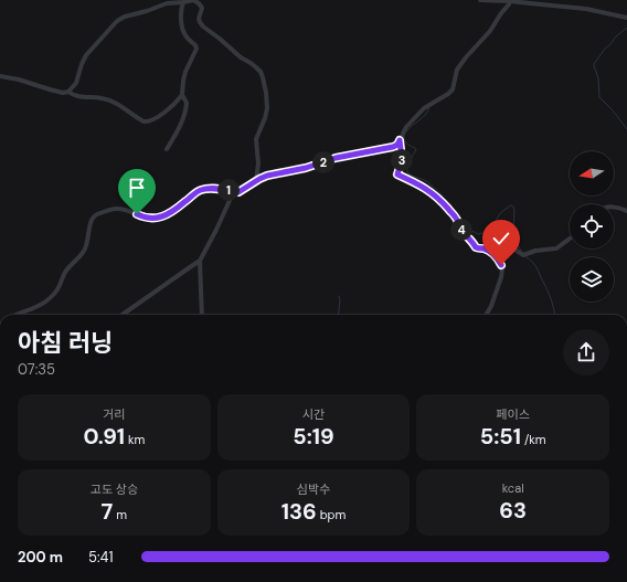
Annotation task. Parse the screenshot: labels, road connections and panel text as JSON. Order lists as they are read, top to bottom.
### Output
{
  "north": "left",
  "page": {
    "pins": [
      "3",
      "2",
      "1",
      "4"
    ],
    "heading": ["아침 러닝", "07:35"],
    "stats": [
      ["거리", "0.91 km"],
      ["시간", "5:19"],
      ["페이스", "5:51 /km"],
      ["고도 상승", "7 m"],
      ["심박수", "136 bpm"],
      ["kcal", "63"]
    ],
    "list": [
      {
        "name": "200 m",
        "note": "5:41"
      }
    ]
  }
}
